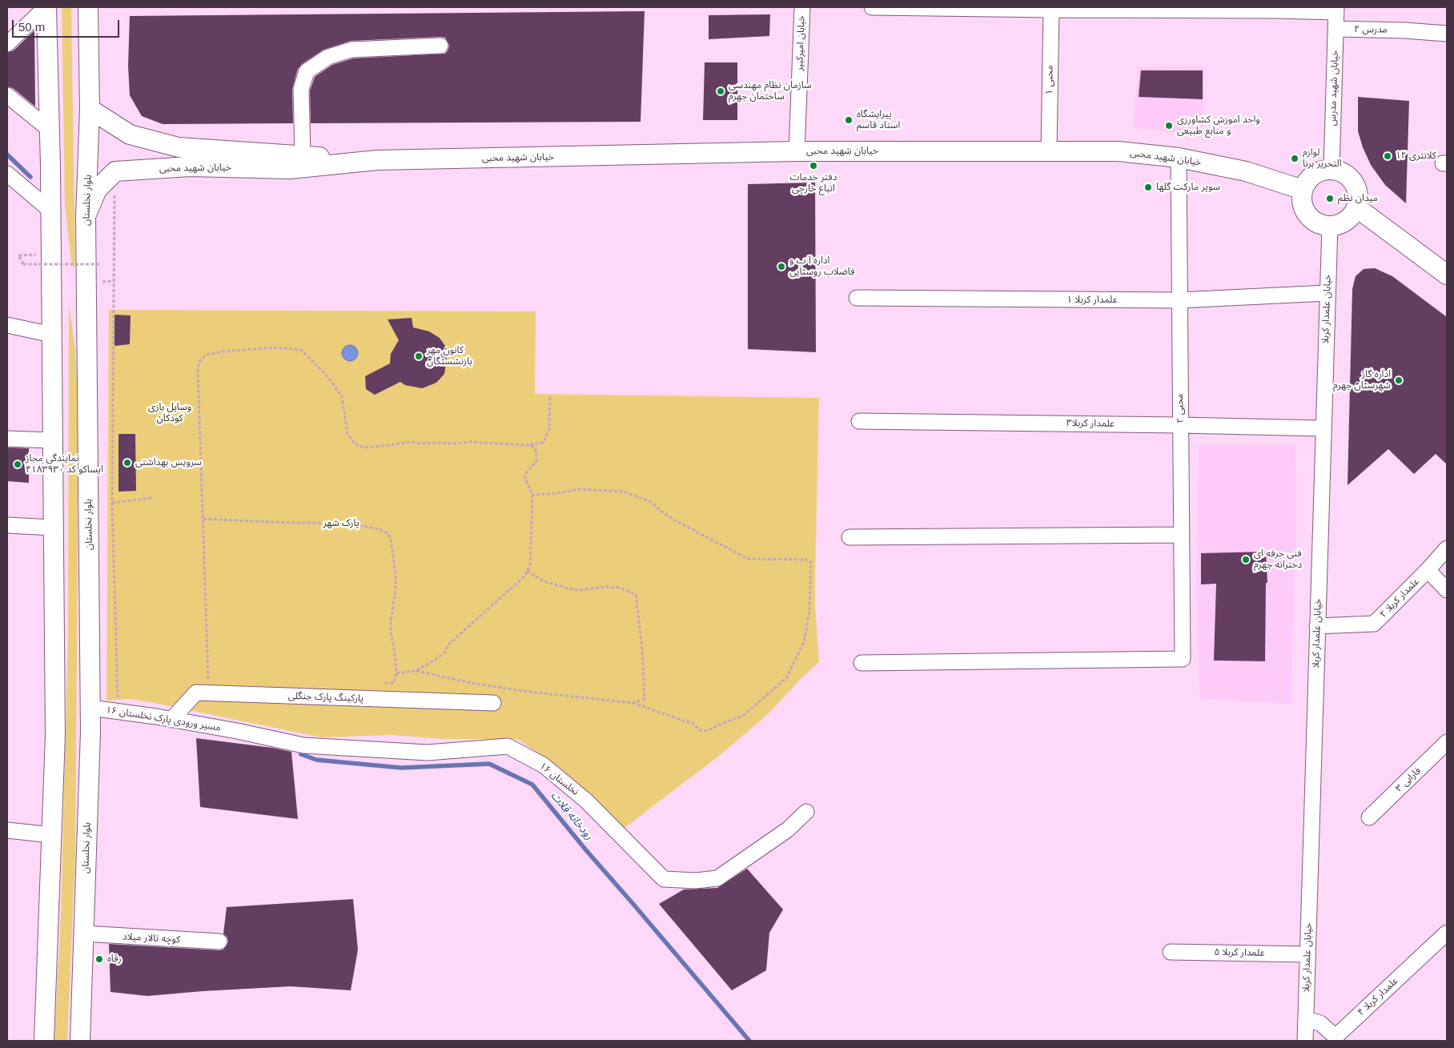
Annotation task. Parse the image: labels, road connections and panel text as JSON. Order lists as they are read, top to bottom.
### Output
{
  "streets": {
    "main road": ["خیابان شهید محبی", "بلوار نخلستان"],
    "street": [
      "مدرس ۲",
      "خیابان امیرکبیر",
      "محبی ۱",
      "خیابان شهید مدرس",
      "علمدار کربلا ۱",
      "خیابان علمدار کربلا",
      "محبی ۲",
      "علمدار کربلا۳",
      "علمدار کربلا ۲",
      "پارکینگ پارک جنگلی",
      "مسیر ورودی پارک نخلستان ۱۶",
      "نخلستان ۱۶",
      "فارابی ۳",
      "کوچه تالار میلاد",
      "علمدار کربلا ۵",
      "علمدار کربلا ۴"
    ]
  },
  "crossings": [
    ["مدرس ۲", "خیابان شهید مدرس"],
    ["خیابان امیرکبیر", "خیابان شهید محبی"],
    ["محبی ۱", "خیابان شهید محبی"],
    ["خیابان شهید مدرس", "خیابان شهید محبی"],
    ["خیابان شهید مدرس", "خیابان علمدار کربلا"],
    ["خیابان شهید محبی", "بلوار نخلستان"],
    ["خیابان شهید محبی", "خیابان علمدار کربلا"],
    ["خیابان شهید محبی", "محبی ۲"],
    ["بلوار نخلستان", "مسیر ورودی پارک نخلستان ۱۶"],
    ["بلوار نخلستان", "کوچه تالار میلاد"],
    ["علمدار کربلا ۱", "خیابان علمدار کربلا"],
    ["علمدار کربلا ۱", "محبی ۲"],
    ["خیابان علمدار کربلا", "علمدار کربلا۳"],
    ["خیابان علمدار کربلا", "علمدار کربلا ۲"],
    ["خیابان علمدار کربلا", "علمدار کربلا ۵"],
    ["خیابان علمدار کربلا", "علمدار کربلا ۴"],
    ["محبی ۲", "علمدار کربلا۳"],
    ["پارکینگ پارک جنگلی", "مسیر ورودی پارک نخلستان ۱۶"],
    ["مسیر ورودی پارک نخلستان ۱۶", "نخلستان ۱۶"]
  ],
  "water": ["رودخانه قلات"],
  "parks": ["وسایل بازی کودکان", "پارک شهر"],
  "places": [
    "سازمان نظام مهندسی ساختمان جهرم",
    "پیرایشگاه استاد قاسم",
    "واحد آموزش کشاورزی و منابع طبیعی",
    "کلانتری ۱۲",
    "لوازم التحریر برنا",
    "دفتر خدمات اتباع خارجی",
    "سوپر مارکت گلها",
    "میدان نظم",
    "اداره آ ب و فاضلاب روستایی",
    "کانون مهر بازنشستگان",
    "اداره گاز شهرستان جهرم",
    "سرویس بهداشتی",
    "نمایندگی مجاز ایساکو کد ۴۱۸۳۹۳۰",
    "فنی حرفه ای دخترانه جهرم",
    "رفاه"
  ],
  "scale_bar": "50 m"
}
